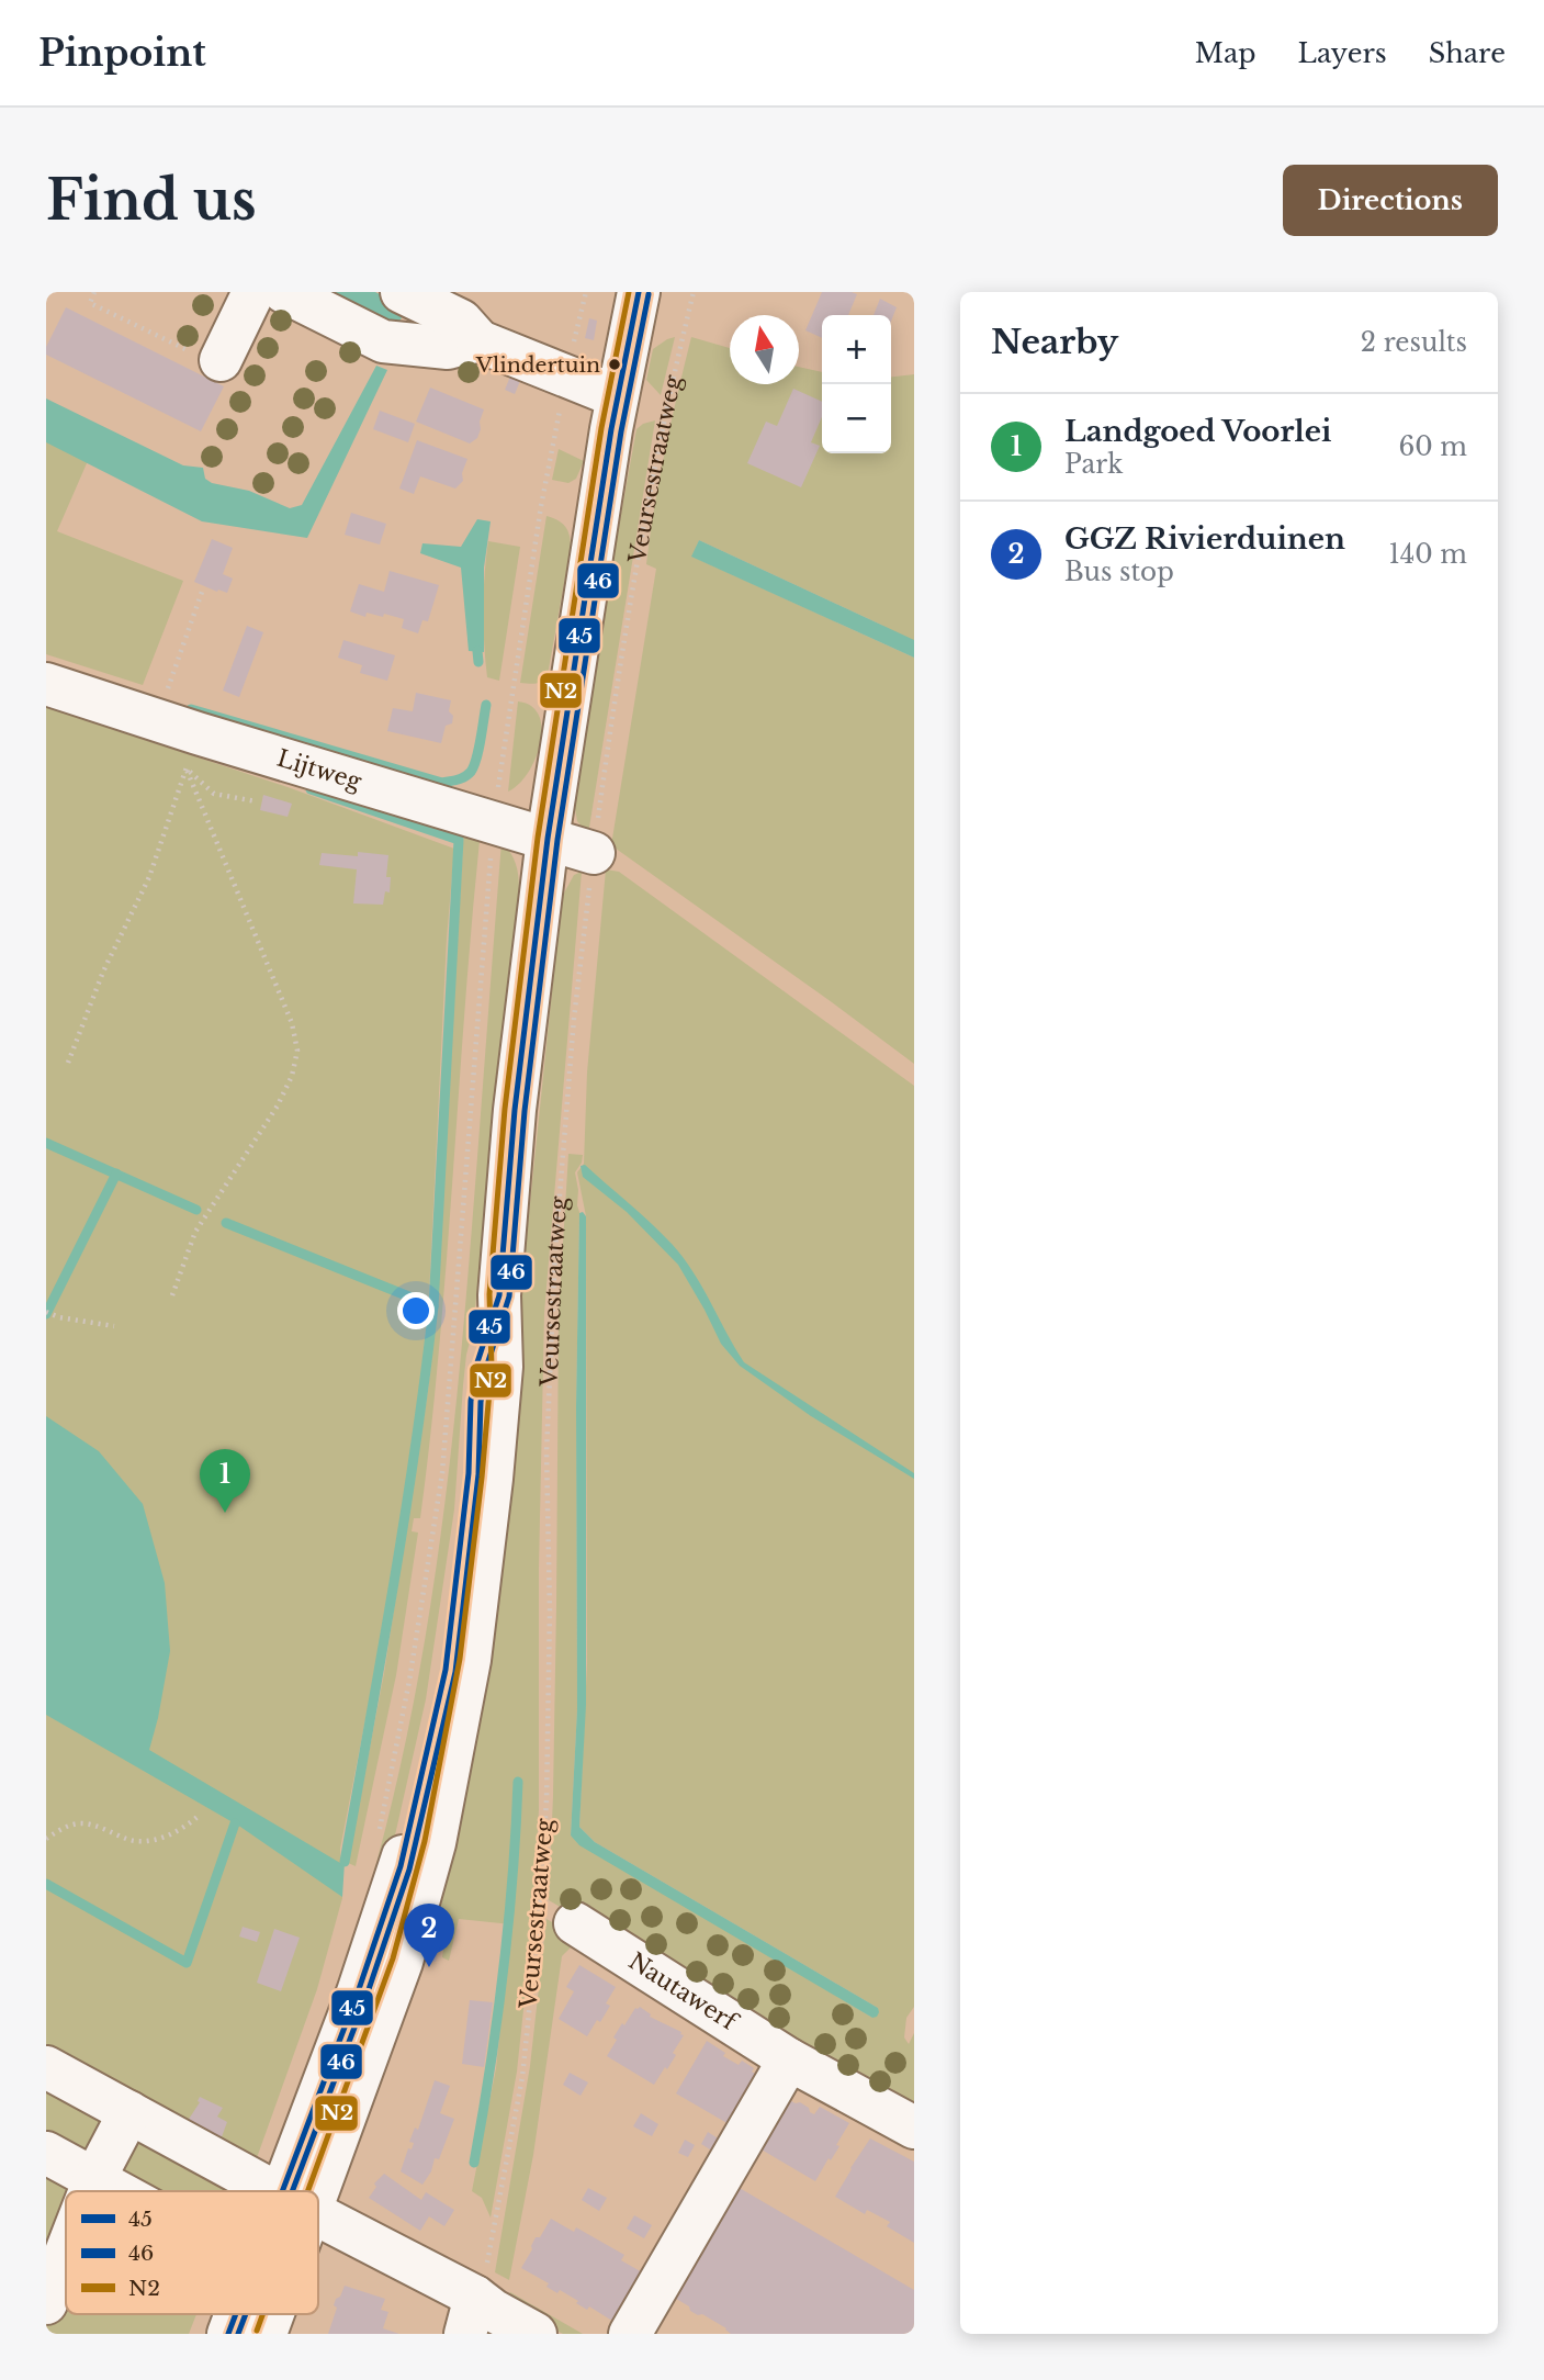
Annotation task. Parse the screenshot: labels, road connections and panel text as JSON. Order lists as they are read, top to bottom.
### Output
{
  "streets": {
    "main road": ["Veursestraatweg", "Lijtweg", "Nautawerf"]
  },
  "crossings": [
    ["Veursestraatweg", "Lijtweg"]
  ],
  "places": ["Vlindertuin"],
  "lines": ["transit line 45", "transit line N2", "transit line 46"],
  "legend": ["45", "46", "N2"],
  "north": "top",
  "page": {
    "header": "Pinpoint",
    "nav": ["Map", "Layers", "Share"],
    "buttons": "Directions",
    "title": "Find us",
    "heading": ["Nearby", "2 results"],
    "map_buttons": ["+", "−"],
    "list": [
      {
        "mark": "1",
        "name": "Landgoed Voorlei",
        "note": "Park",
        "value": "60 m"
      },
      {
        "mark": "2",
        "name": "GGZ Rivierduinen",
        "note": "Bus stop",
        "value": "140 m"
      }
    ],
    "pins": ["1", "2"]
  }
}
